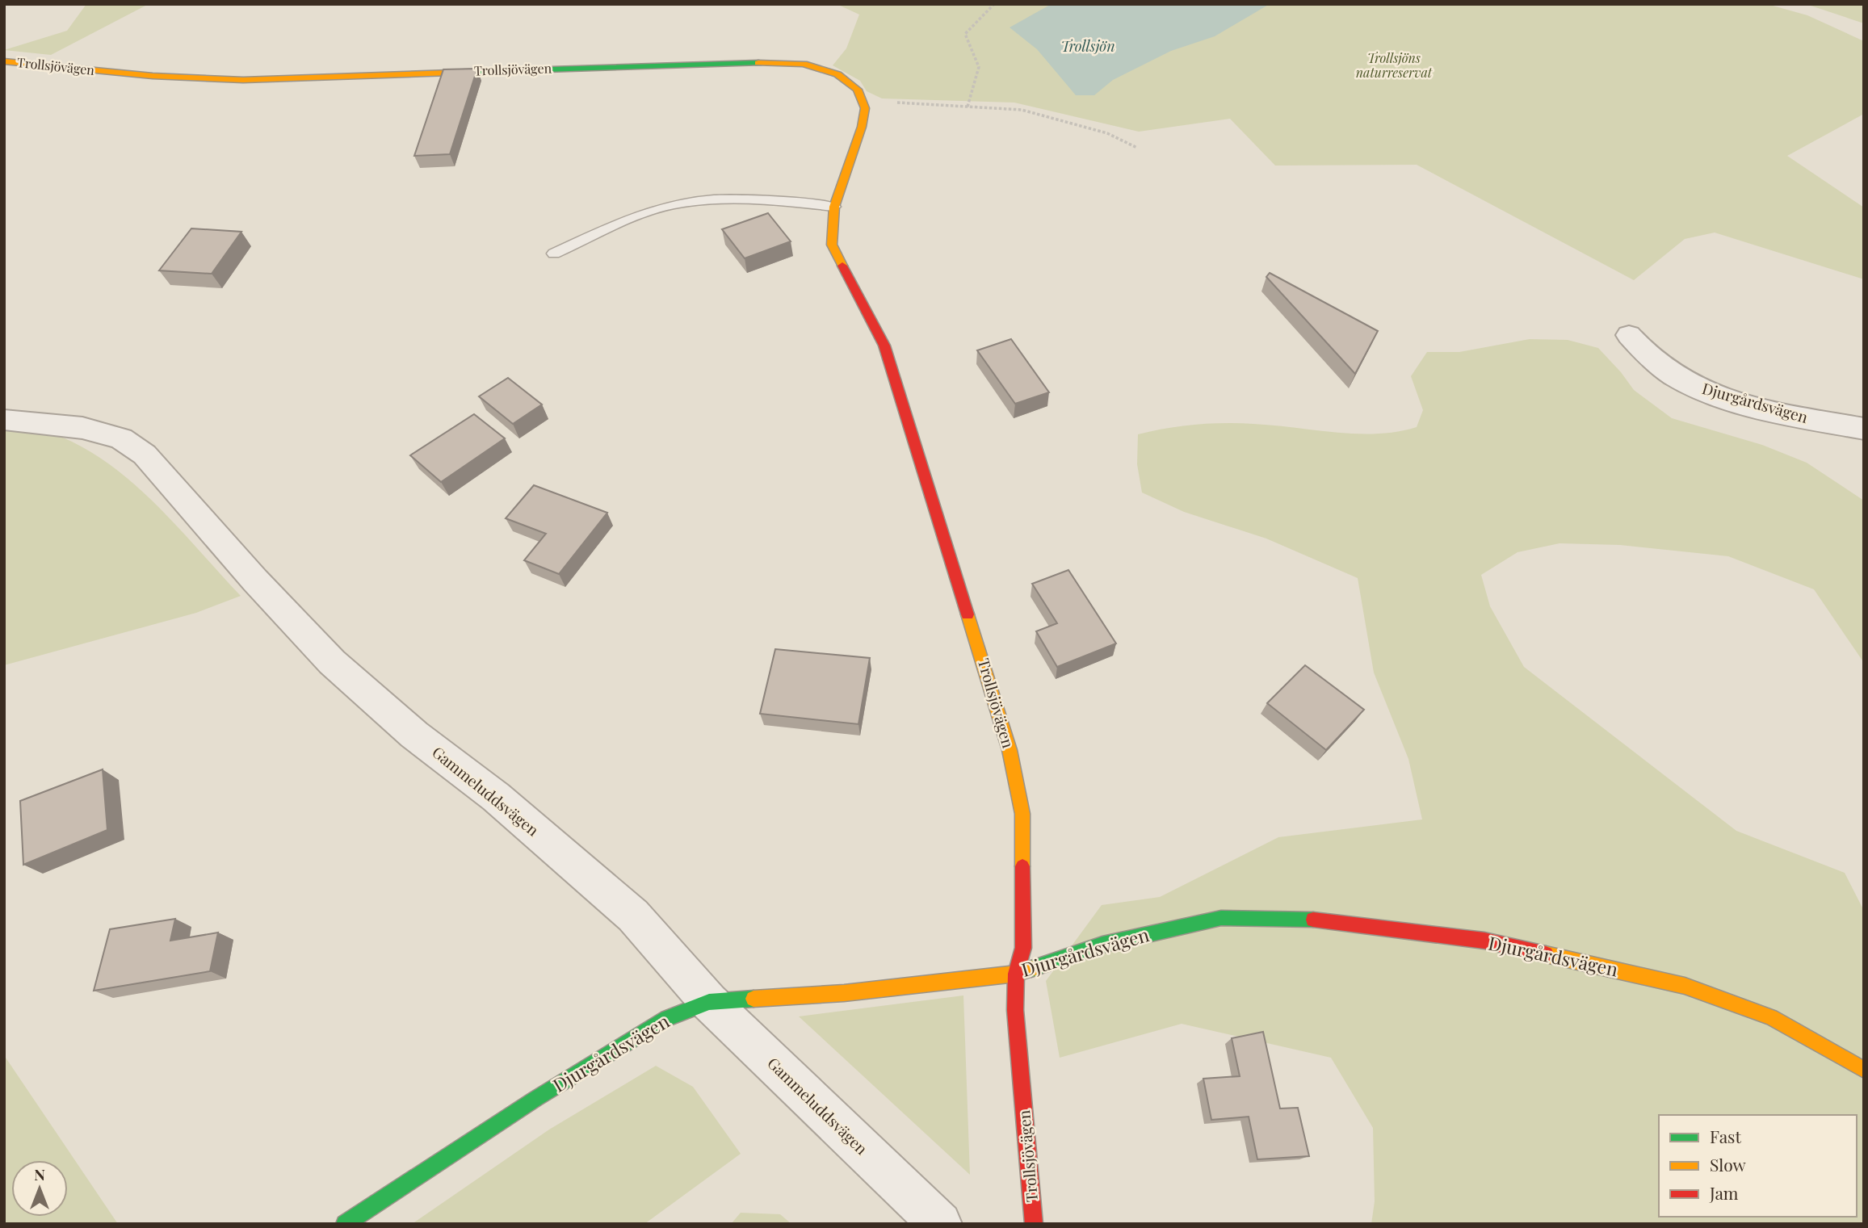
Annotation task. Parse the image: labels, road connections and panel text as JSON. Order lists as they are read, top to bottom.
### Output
{
  "streets": {
    "street": ["Trollsjövägen", "Djurgårdsvägen", "Gammeluddsvägen"]
  },
  "crossings": [
    ["Trollsjövägen", "Djurgårdsvägen"],
    ["Djurgårdsvägen", "Gammeluddsvägen"]
  ],
  "water": ["Trollsjön"],
  "parks": ["Trollsjöns naturreservat"],
  "legend": ["Fast", "Slow", "Jam"],
  "north": "top"
}
